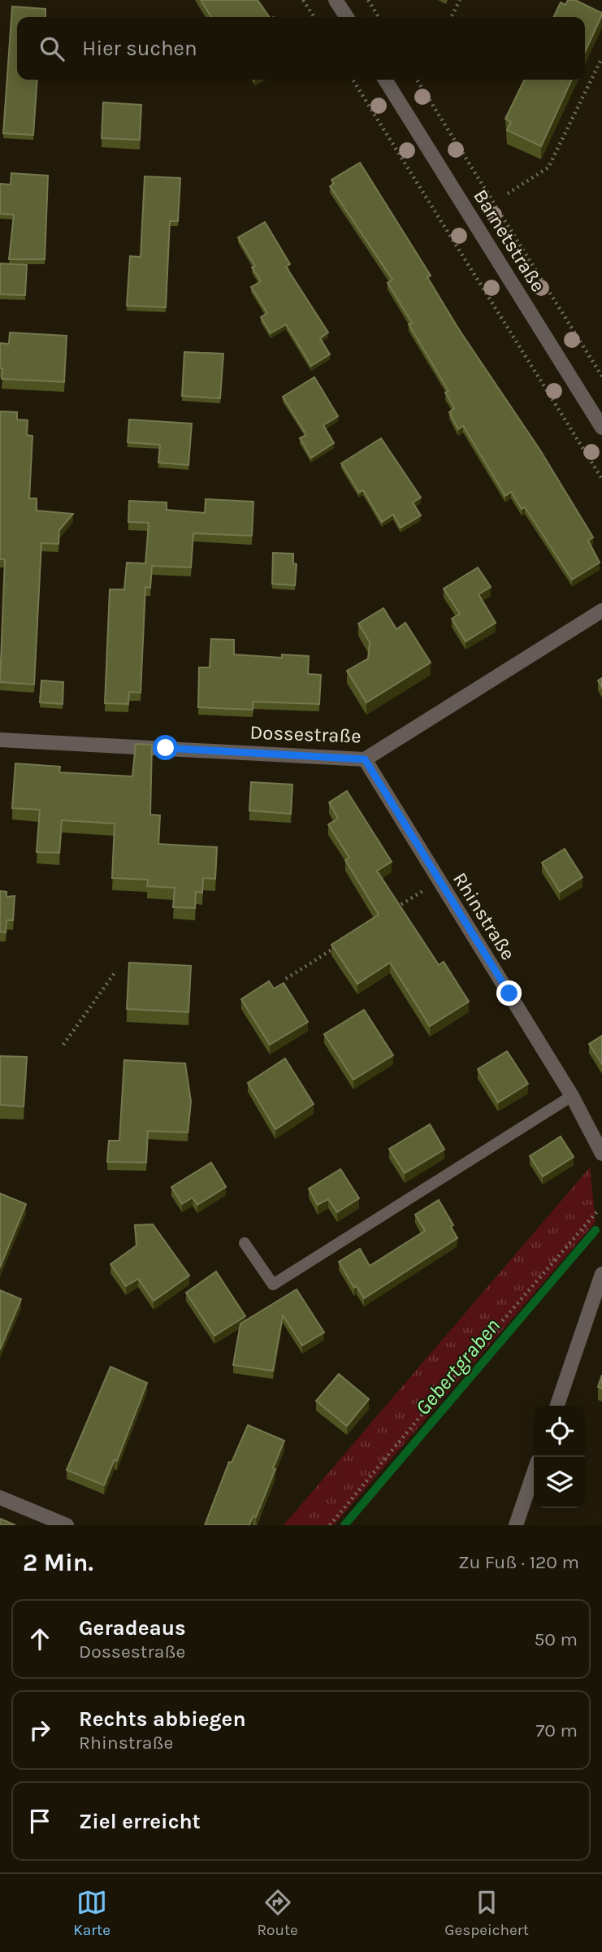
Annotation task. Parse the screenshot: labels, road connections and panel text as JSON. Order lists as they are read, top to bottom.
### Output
{
  "streets": {
    "street": ["Barnetstraße", "Dossestraße", "Rhinstraße"]
  },
  "crossings": [
    ["Dossestraße", "Rhinstraße"]
  ],
  "water": ["Gebertgraben"],
  "page": {
    "search": "Hier suchen",
    "heading": ["2 Min.", "Zu Fuß · 120 m"],
    "list": [
      ["Geradeaus", "Dossestraße", "50 m"],
      ["Rechts abbiegen", "Rhinstraße", "70 m"],
      "Ziel erreicht"
    ],
    "nav": ["Karte", "Route", "Gespeichert"]
  }
}
